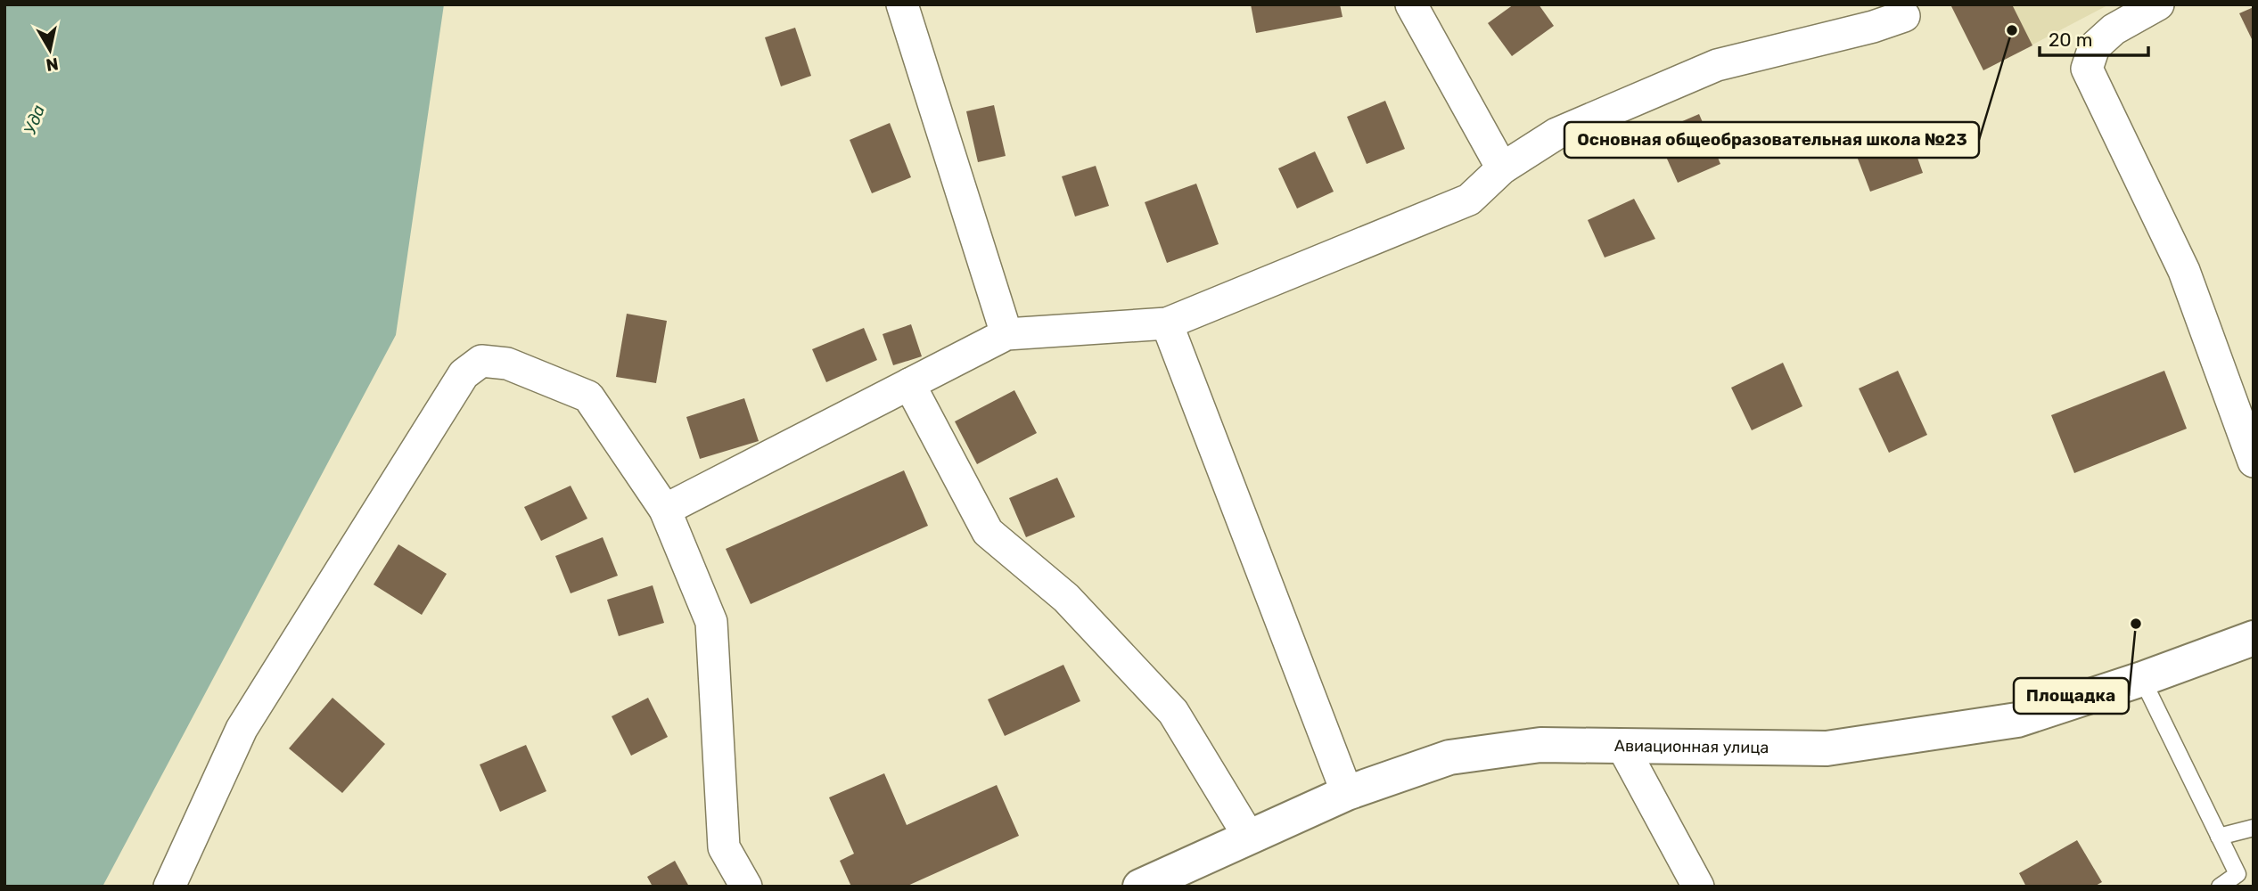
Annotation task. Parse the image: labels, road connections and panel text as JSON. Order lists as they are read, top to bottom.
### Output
{
  "streets": {
    "street": ["Авиационная улица"]
  },
  "water": ["Уда"],
  "places": ["Основная общеобразовательная школа №23", "Площадка"],
  "scale_bar": "20 m",
  "north": "bottom"
}
